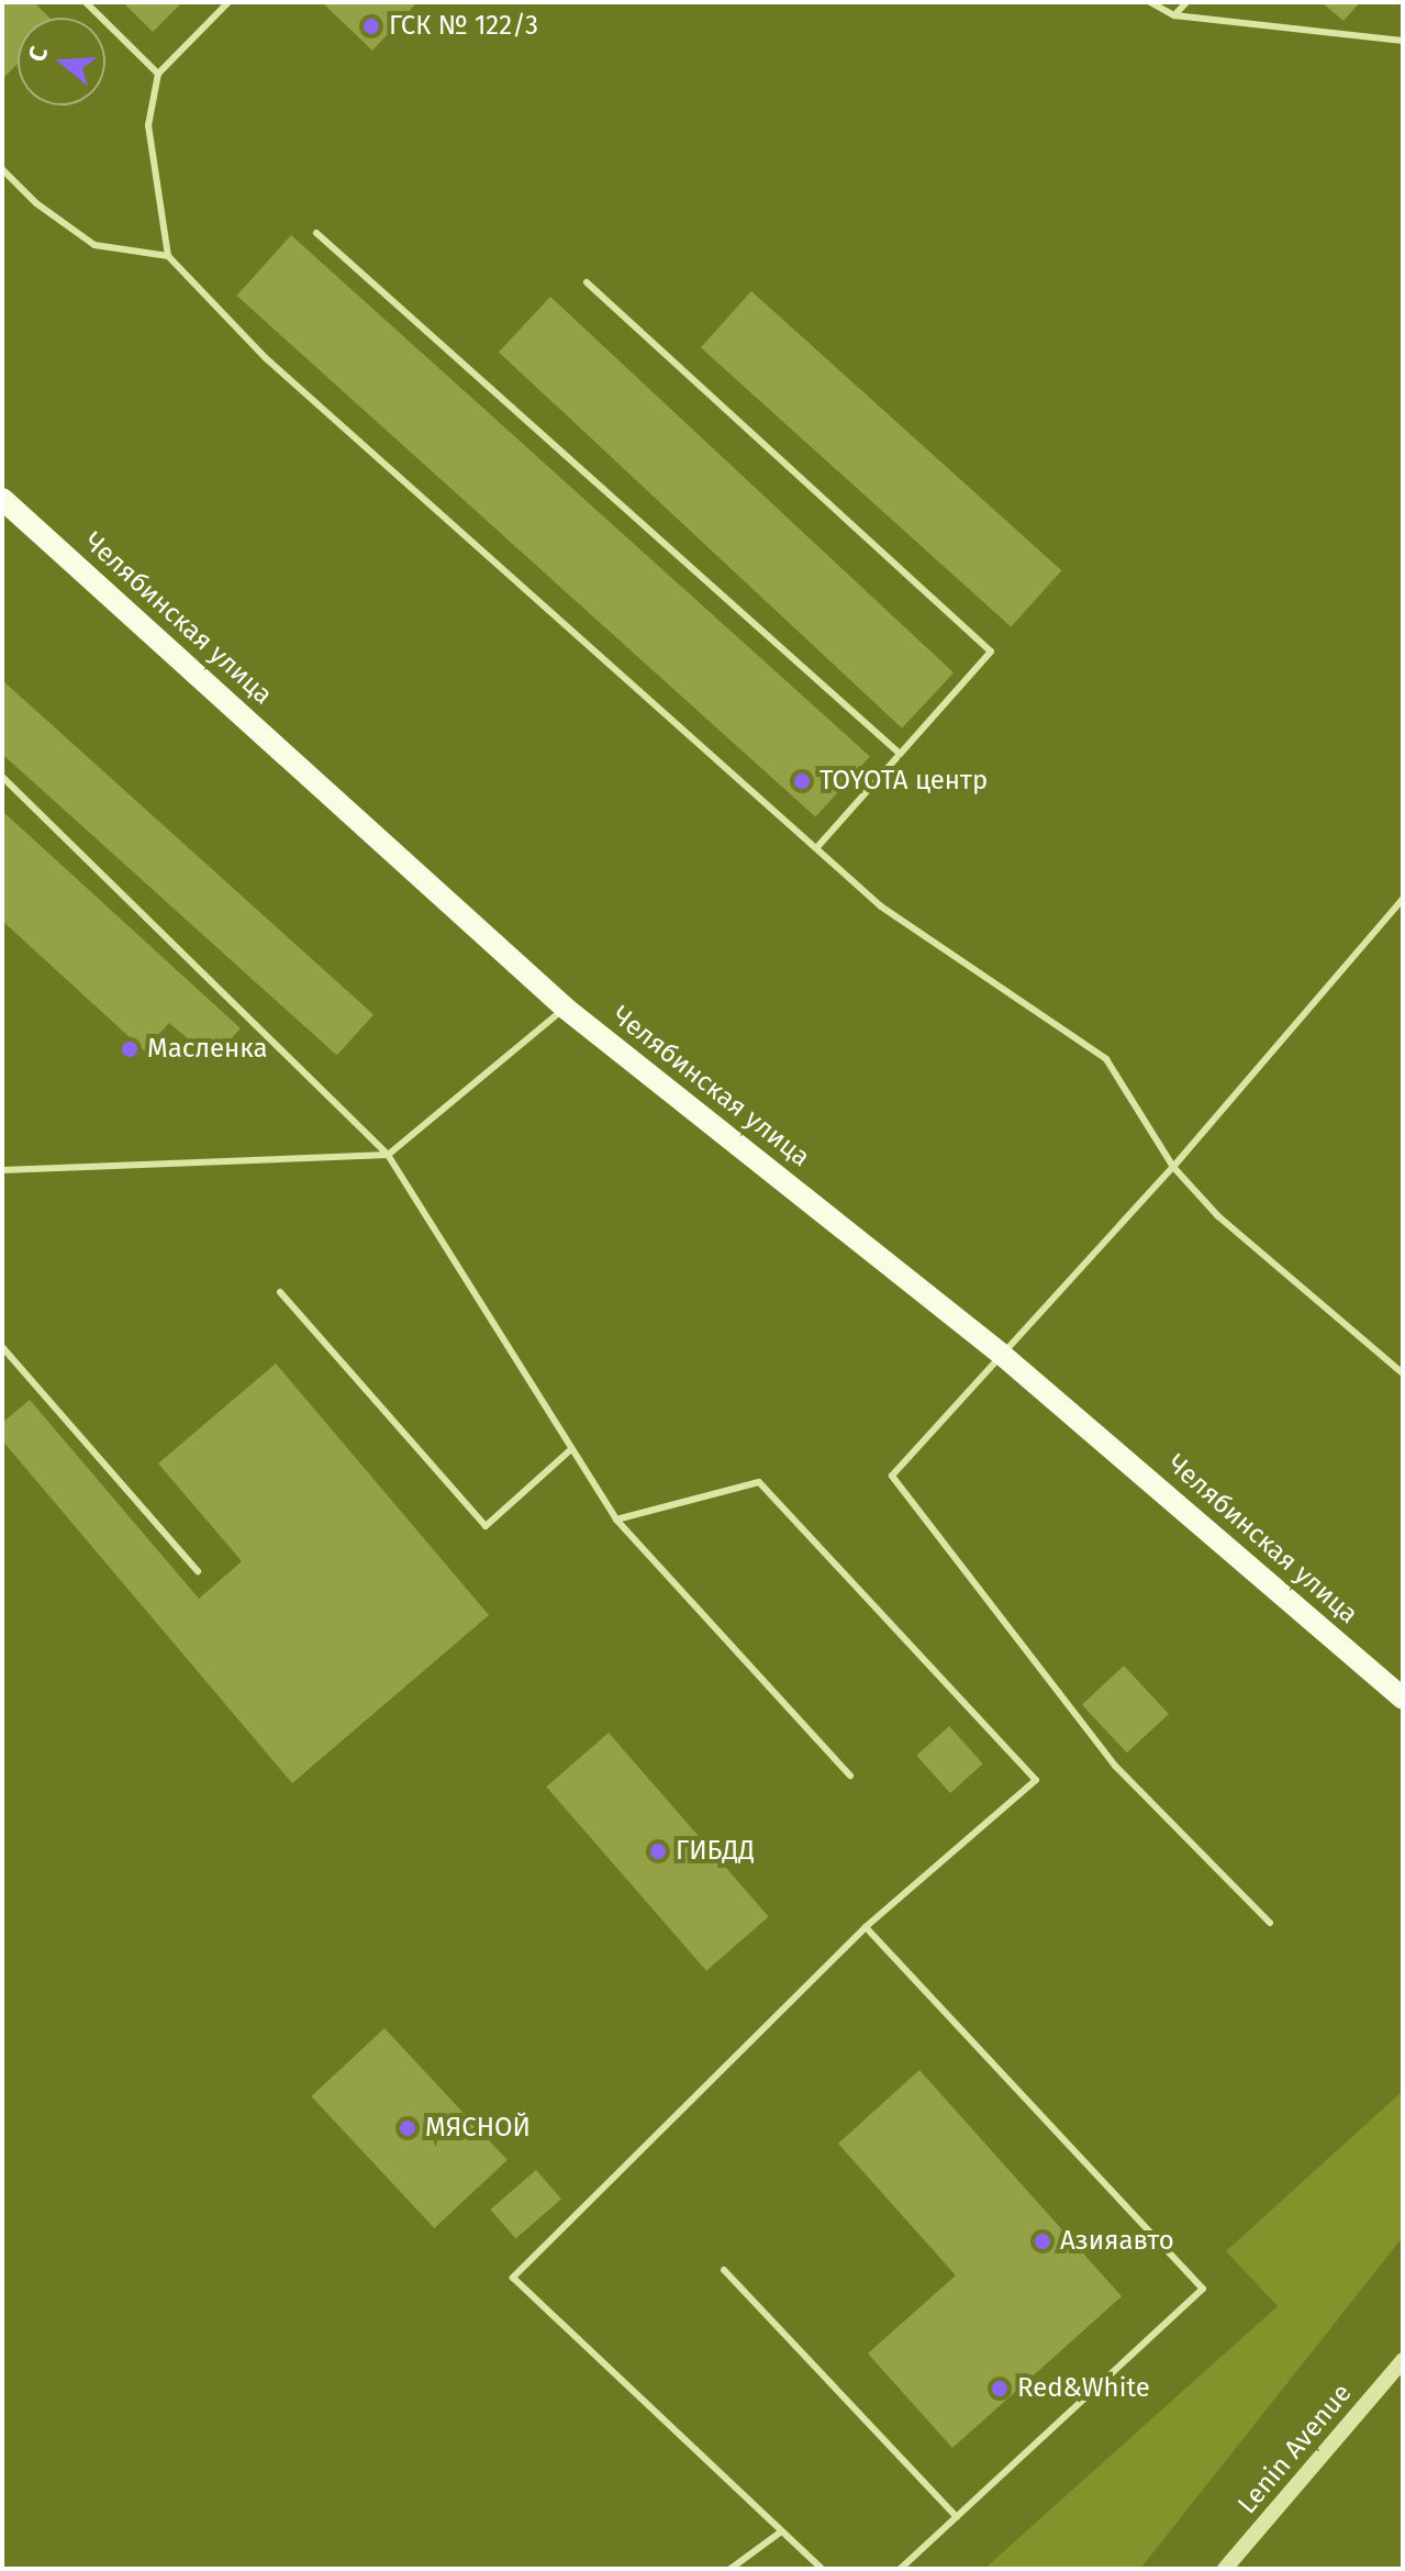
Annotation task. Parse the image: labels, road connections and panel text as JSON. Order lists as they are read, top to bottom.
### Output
{
  "streets": {
    "main road": ["Челябинская улица"],
    "street": ["Lenin Avenue"]
  },
  "places": [
    "ГСК № 122/3",
    "TOYOTA центр",
    "Масленка",
    "ГИБДД",
    "МЯСНОЙ",
    "Азияавто",
    "Red&White"
  ],
  "north": "left"
}
